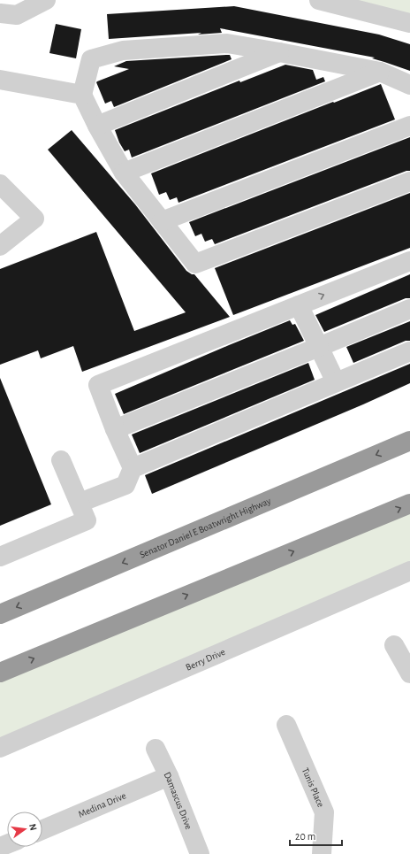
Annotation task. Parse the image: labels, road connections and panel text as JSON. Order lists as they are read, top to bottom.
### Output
{
  "streets": {
    "highway": ["Senator Daniel E Boatwright Highway"],
    "street": [
      "Berry Drive",
      "Tunis Place",
      "Damascus Drive",
      "Medina Drive"
    ]
  },
  "crossings": [
    ["Damascus Drive", "Medina Drive"]
  ],
  "scale_bar": "20 m",
  "north": "right"
}
